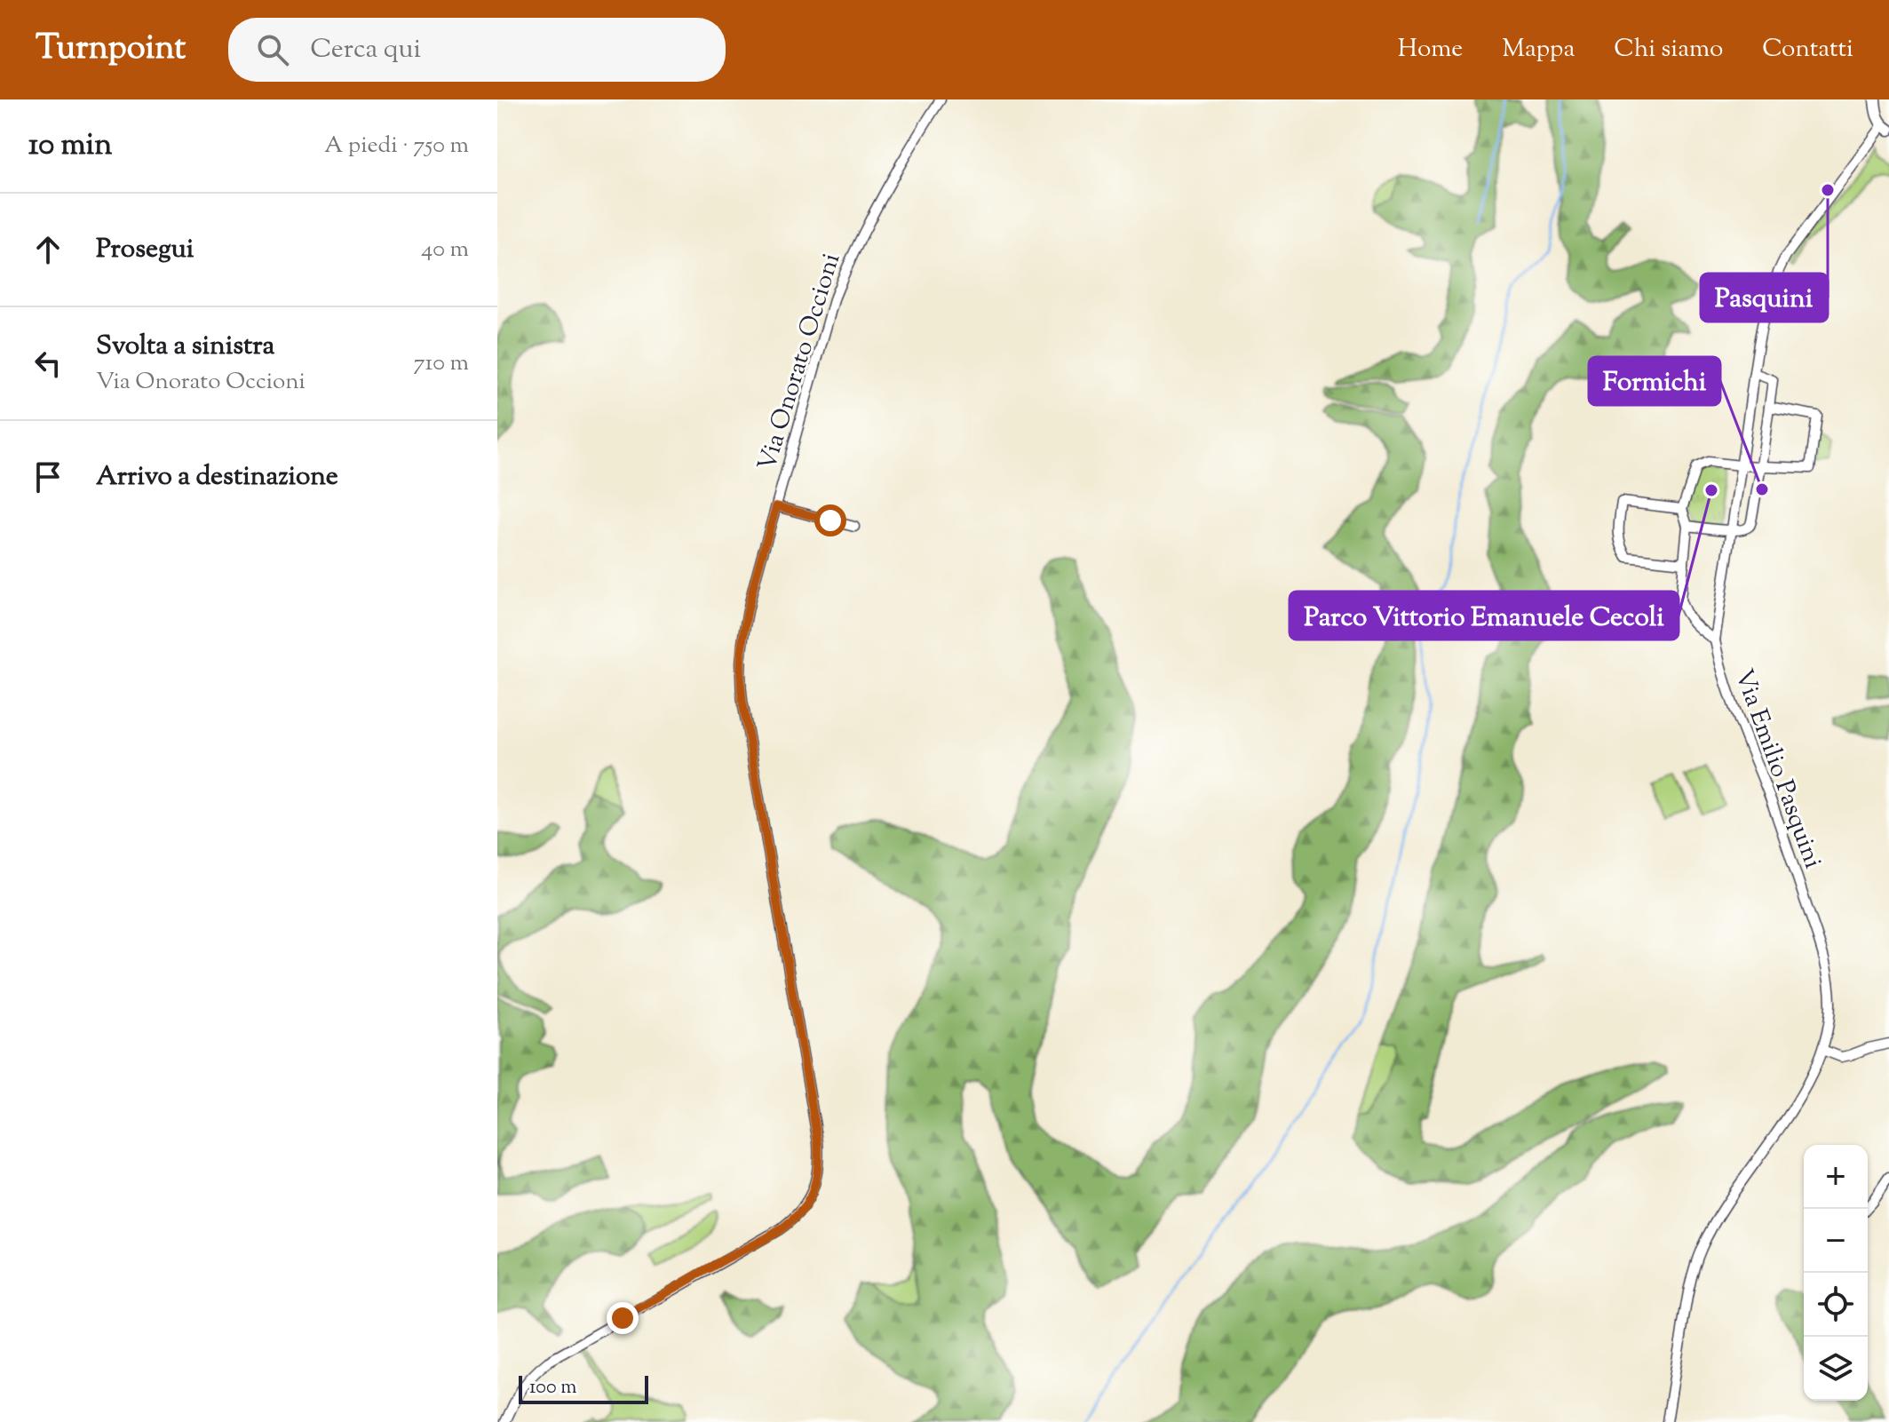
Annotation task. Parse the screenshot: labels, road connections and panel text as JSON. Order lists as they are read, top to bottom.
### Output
{
  "streets": {
    "street": ["Via Onorato Occioni", "Via Emilio Pasquini"]
  },
  "places": ["Pasquini", "Formichi", "Parco Vittorio Emanuele Cecoli"],
  "scale_bar": "100 m",
  "page": {
    "header": "Turnpoint",
    "search": "Cerca qui",
    "nav": [
      "Home",
      "Mappa",
      "Chi siamo",
      "Contatti"
    ],
    "heading": ["10 min", "A piedi · 750 m"],
    "list": [
      ["Prosegui", "40 m"],
      ["Svolta a sinistra", "Via Onorato Occioni", "710 m"],
      "Arrivo a destinazione"
    ],
    "map_buttons": ["+", "−"],
    "scale": "100 m"
  }
}
